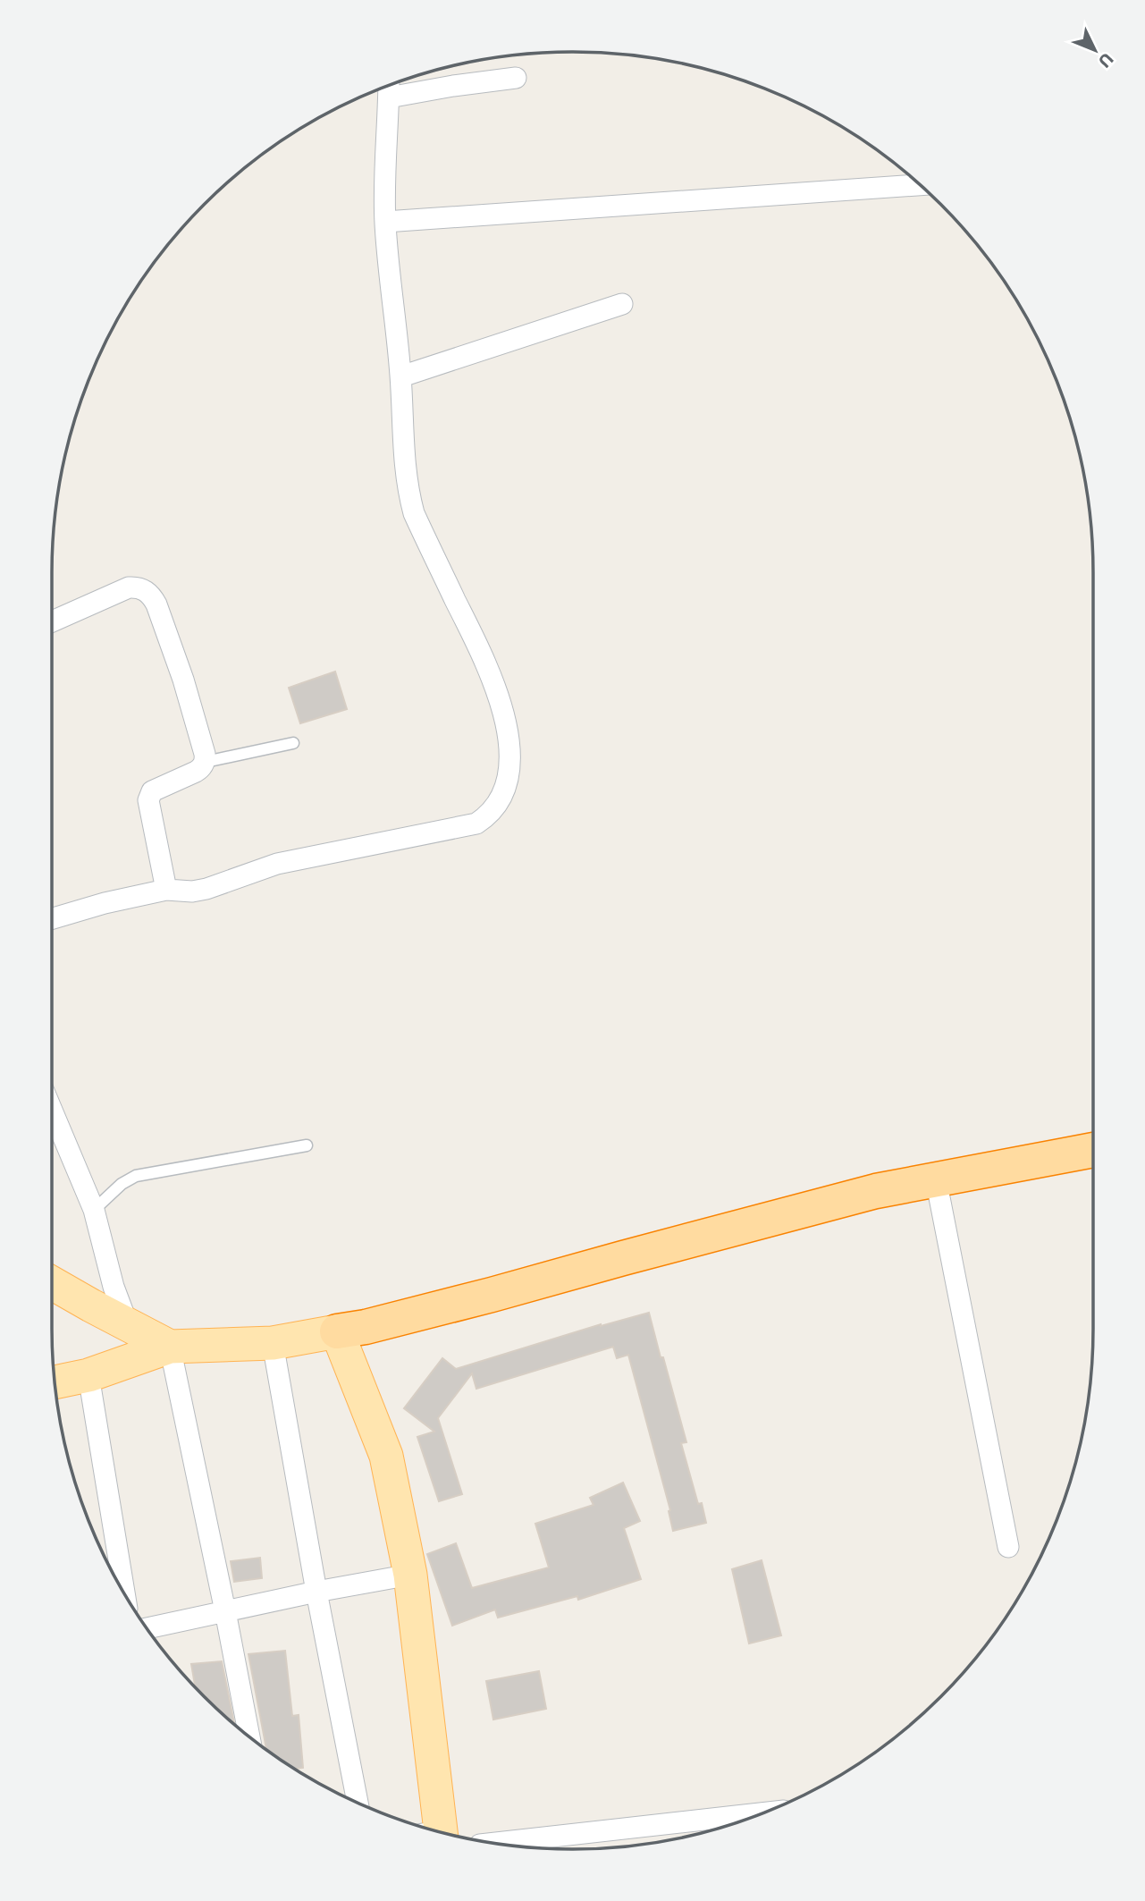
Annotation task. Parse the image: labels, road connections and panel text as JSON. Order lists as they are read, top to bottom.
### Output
{
  "north": "bottom right"
}
